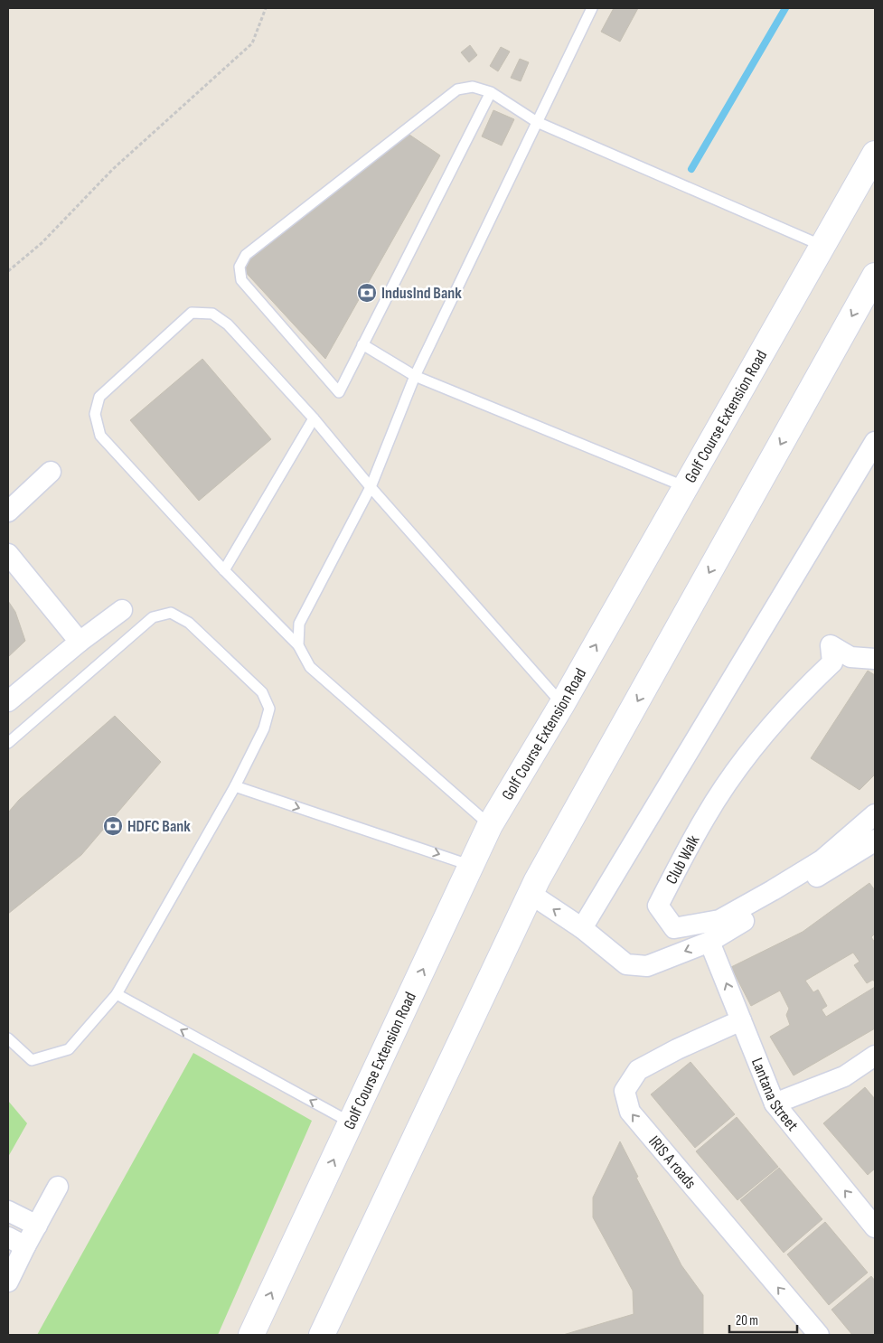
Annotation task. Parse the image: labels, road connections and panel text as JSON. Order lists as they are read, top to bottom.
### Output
{
  "streets": {
    "main road": ["Golf Course Extension Road"],
    "street": ["Club Walk", "Lantana Street", "IRIS A roads"]
  },
  "crossings": [
    ["Lantana Street", "IRIS A roads"]
  ],
  "one_way": ["Lantana Street"],
  "places": {
    "bank": ["IndusInd Bank", "HDFC Bank"]
  },
  "scale_bar": "20 m"
}
